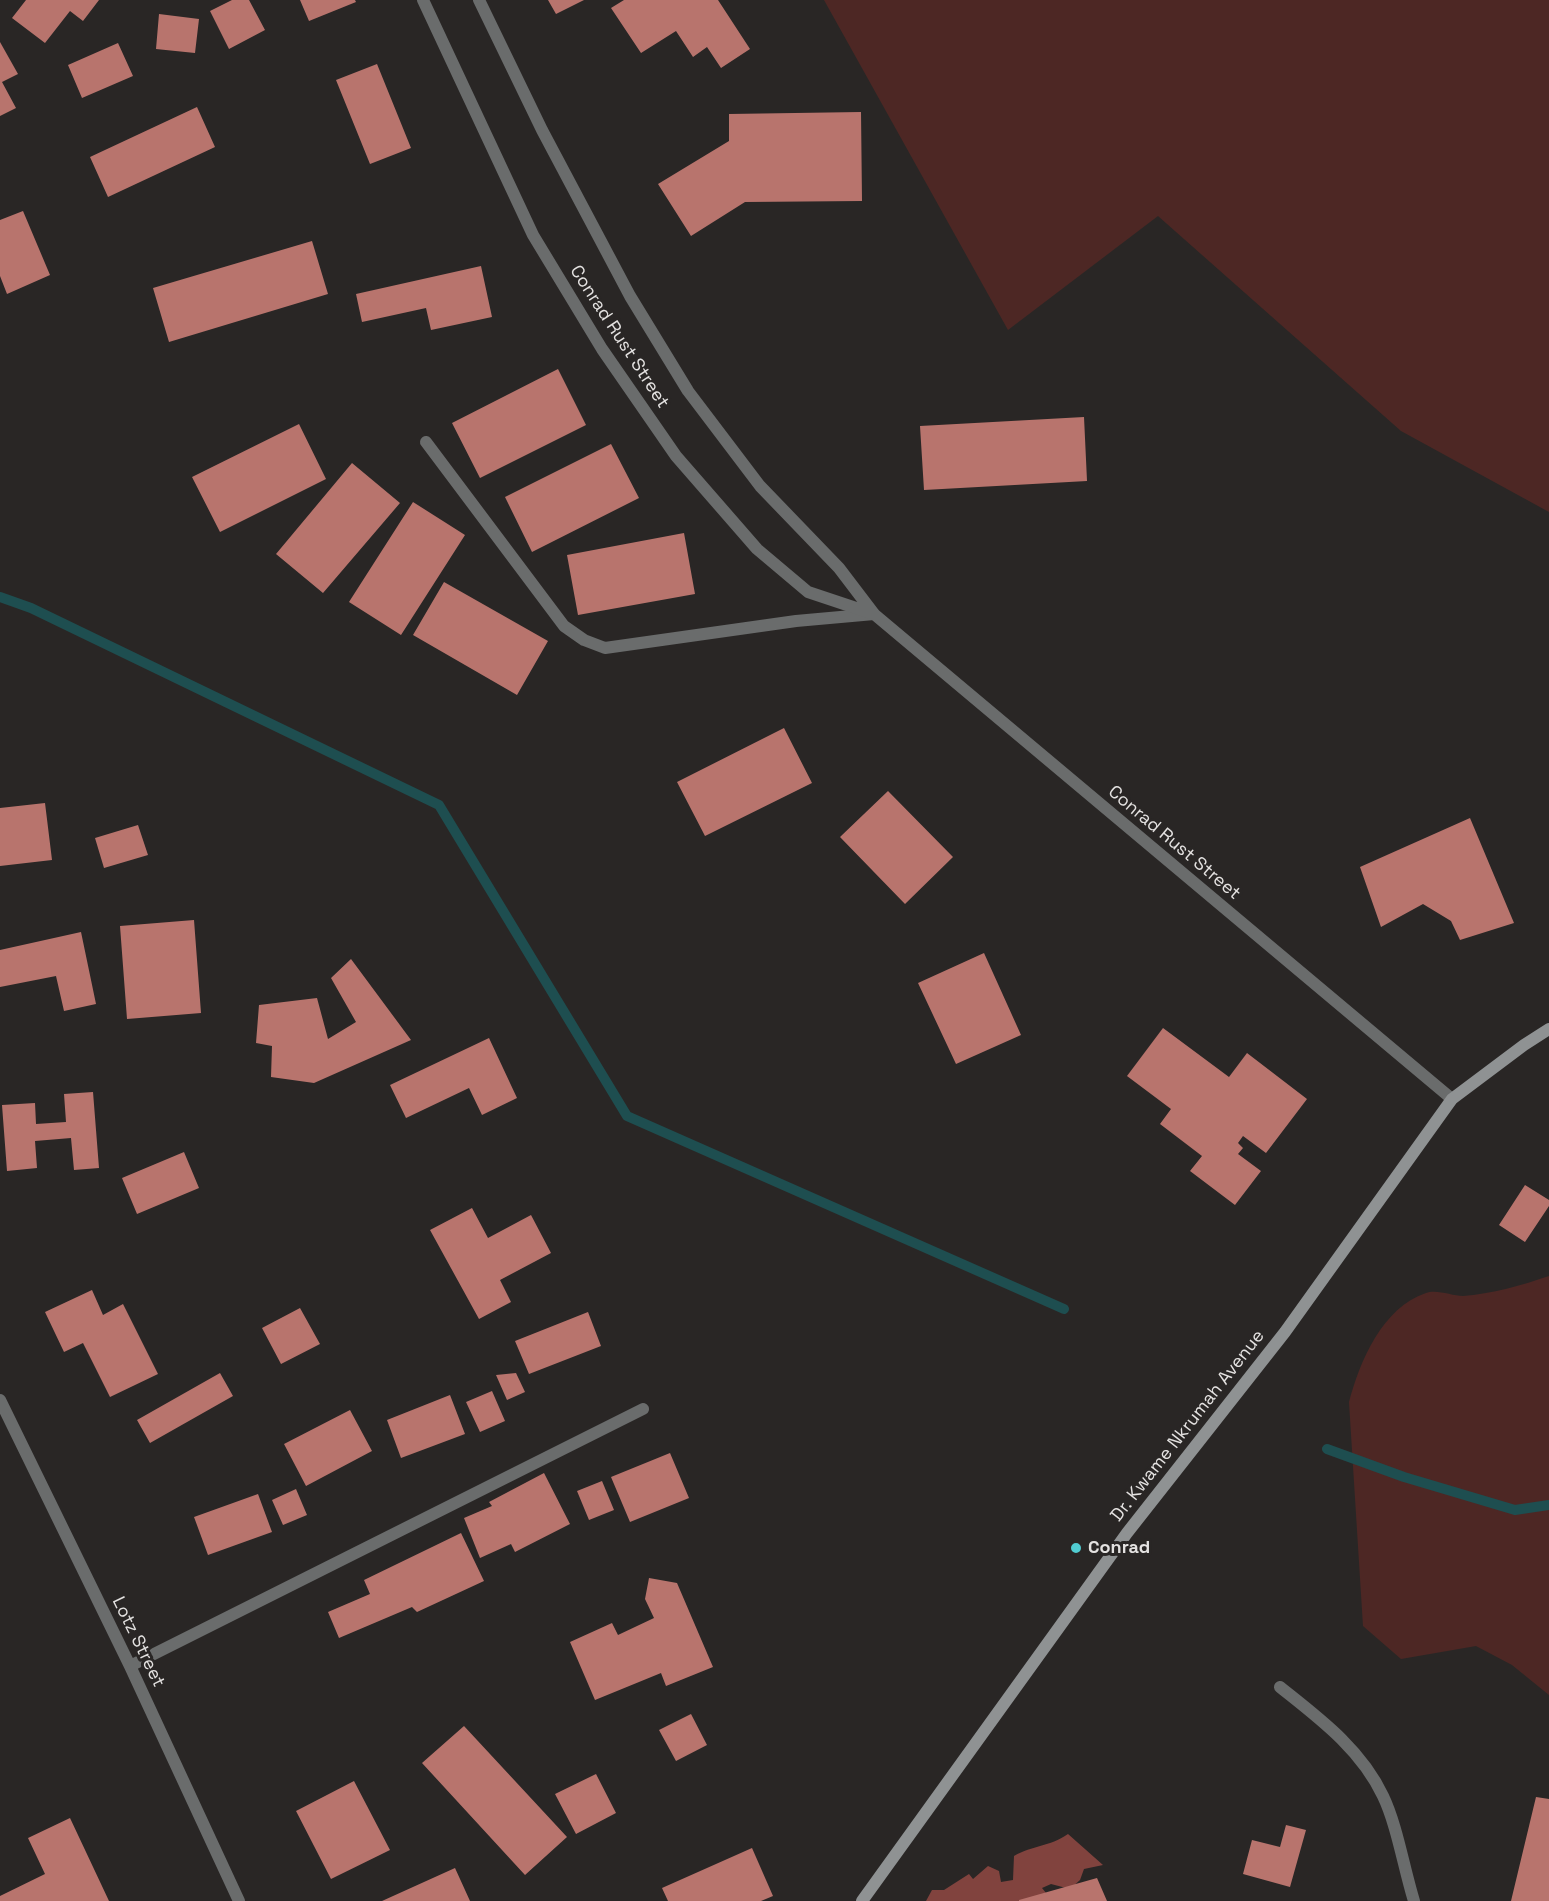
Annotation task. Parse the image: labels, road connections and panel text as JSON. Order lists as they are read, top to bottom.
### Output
{
  "streets": {
    "street": ["Conrad Rust Street", "Dr. Kwame Nkrumah Avenue", "Lotz Street"]
  },
  "crossings": [
    ["Conrad Rust Street", "Dr. Kwame Nkrumah Avenue"]
  ],
  "places": ["Conrad"]
}
